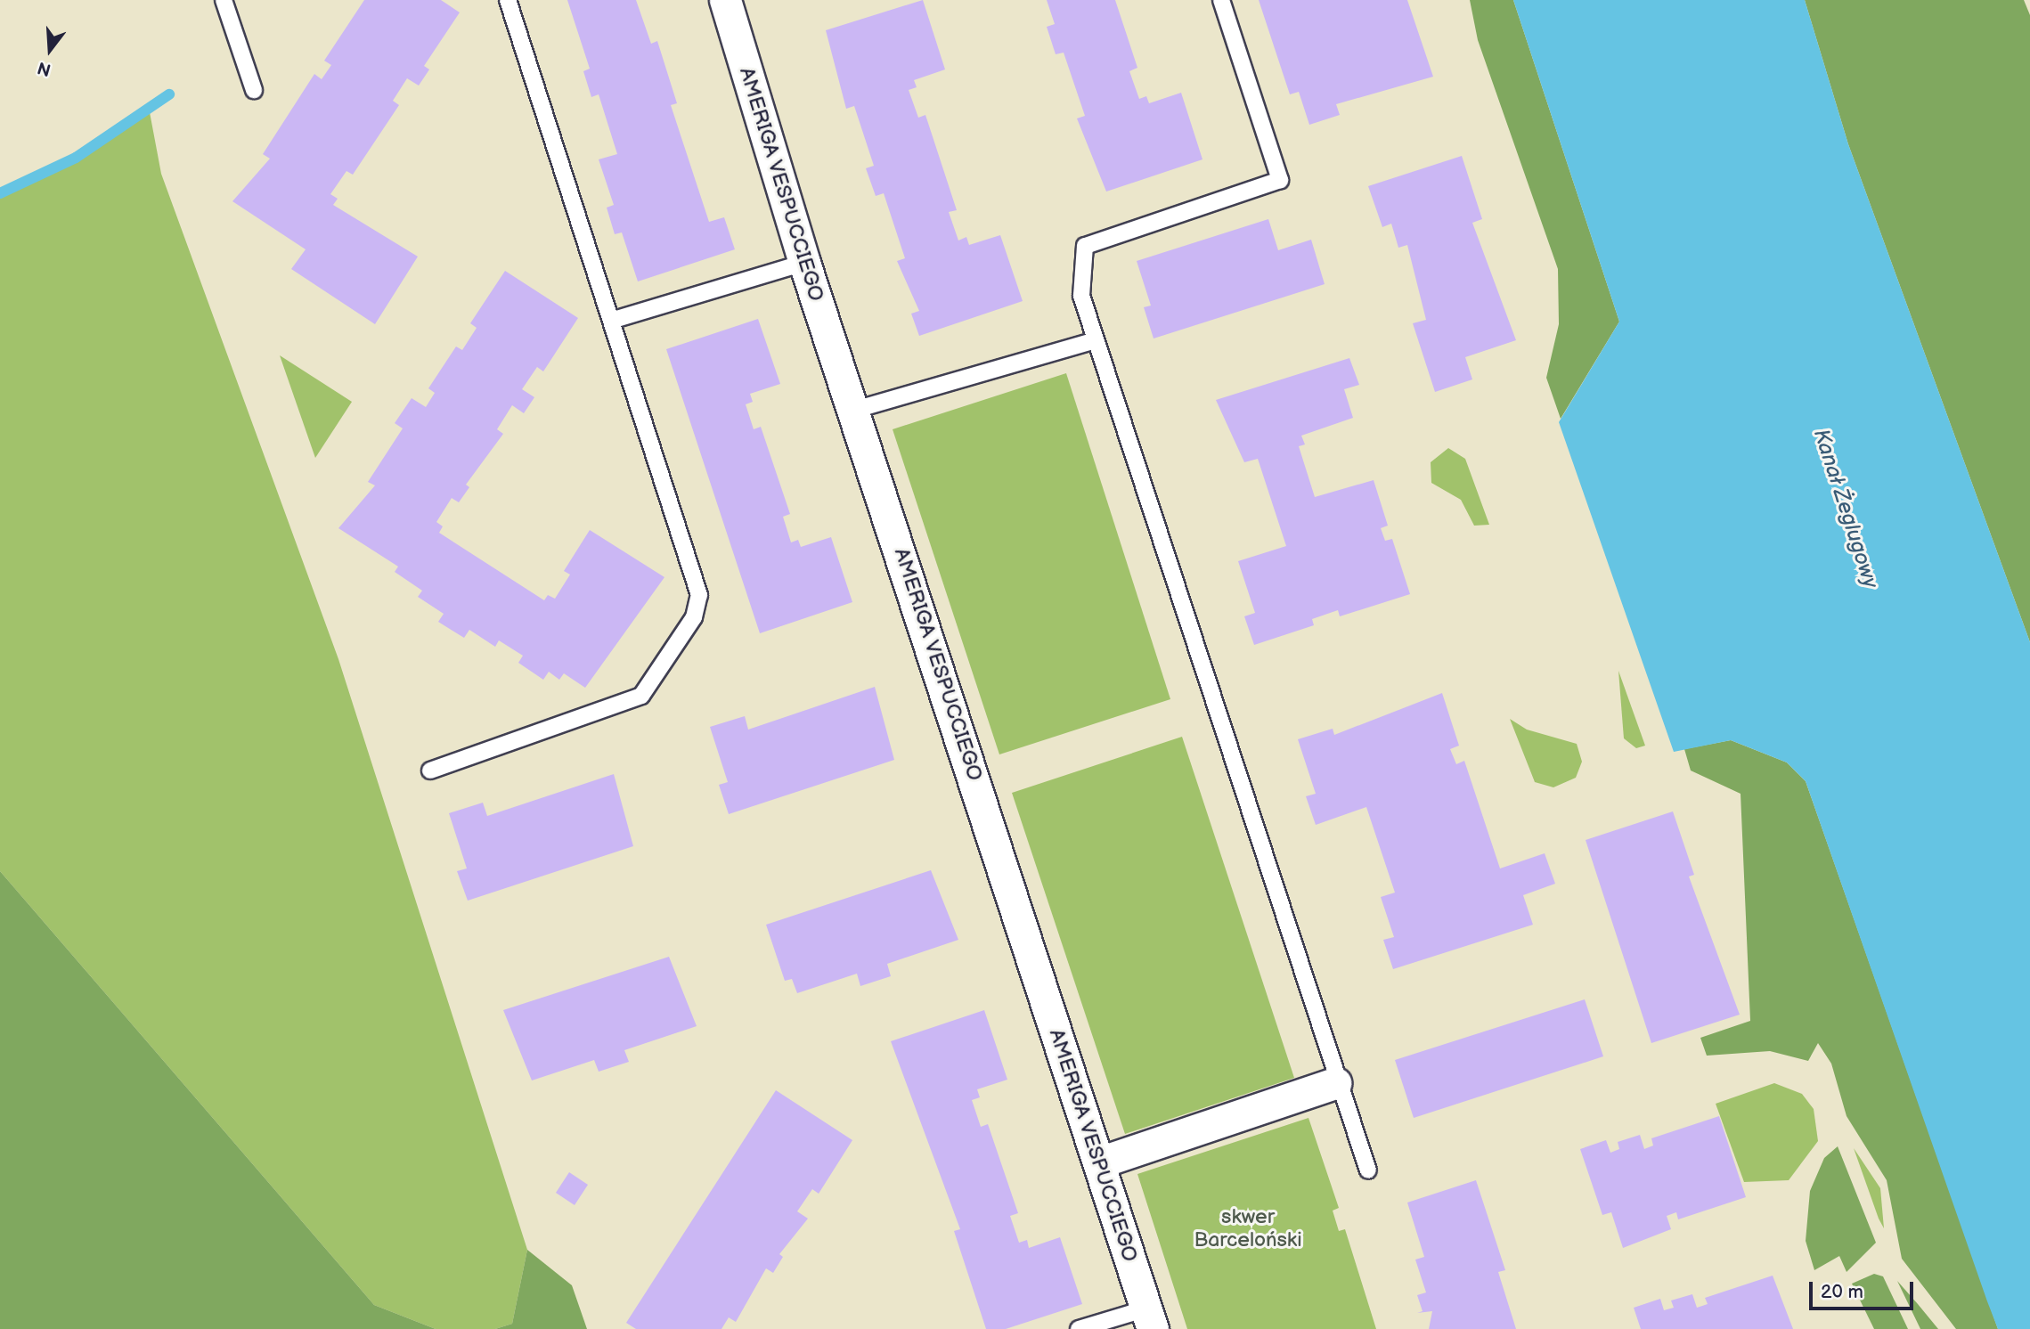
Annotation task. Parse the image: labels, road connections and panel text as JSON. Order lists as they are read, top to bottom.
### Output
{
  "streets": {
    "street": ["AMERIGA VESPUCCIEGO"]
  },
  "water": ["Kanał Żeglugowy"],
  "parks": ["skwer Barceloński"],
  "scale_bar": "20 m",
  "north": "bottom"
}
